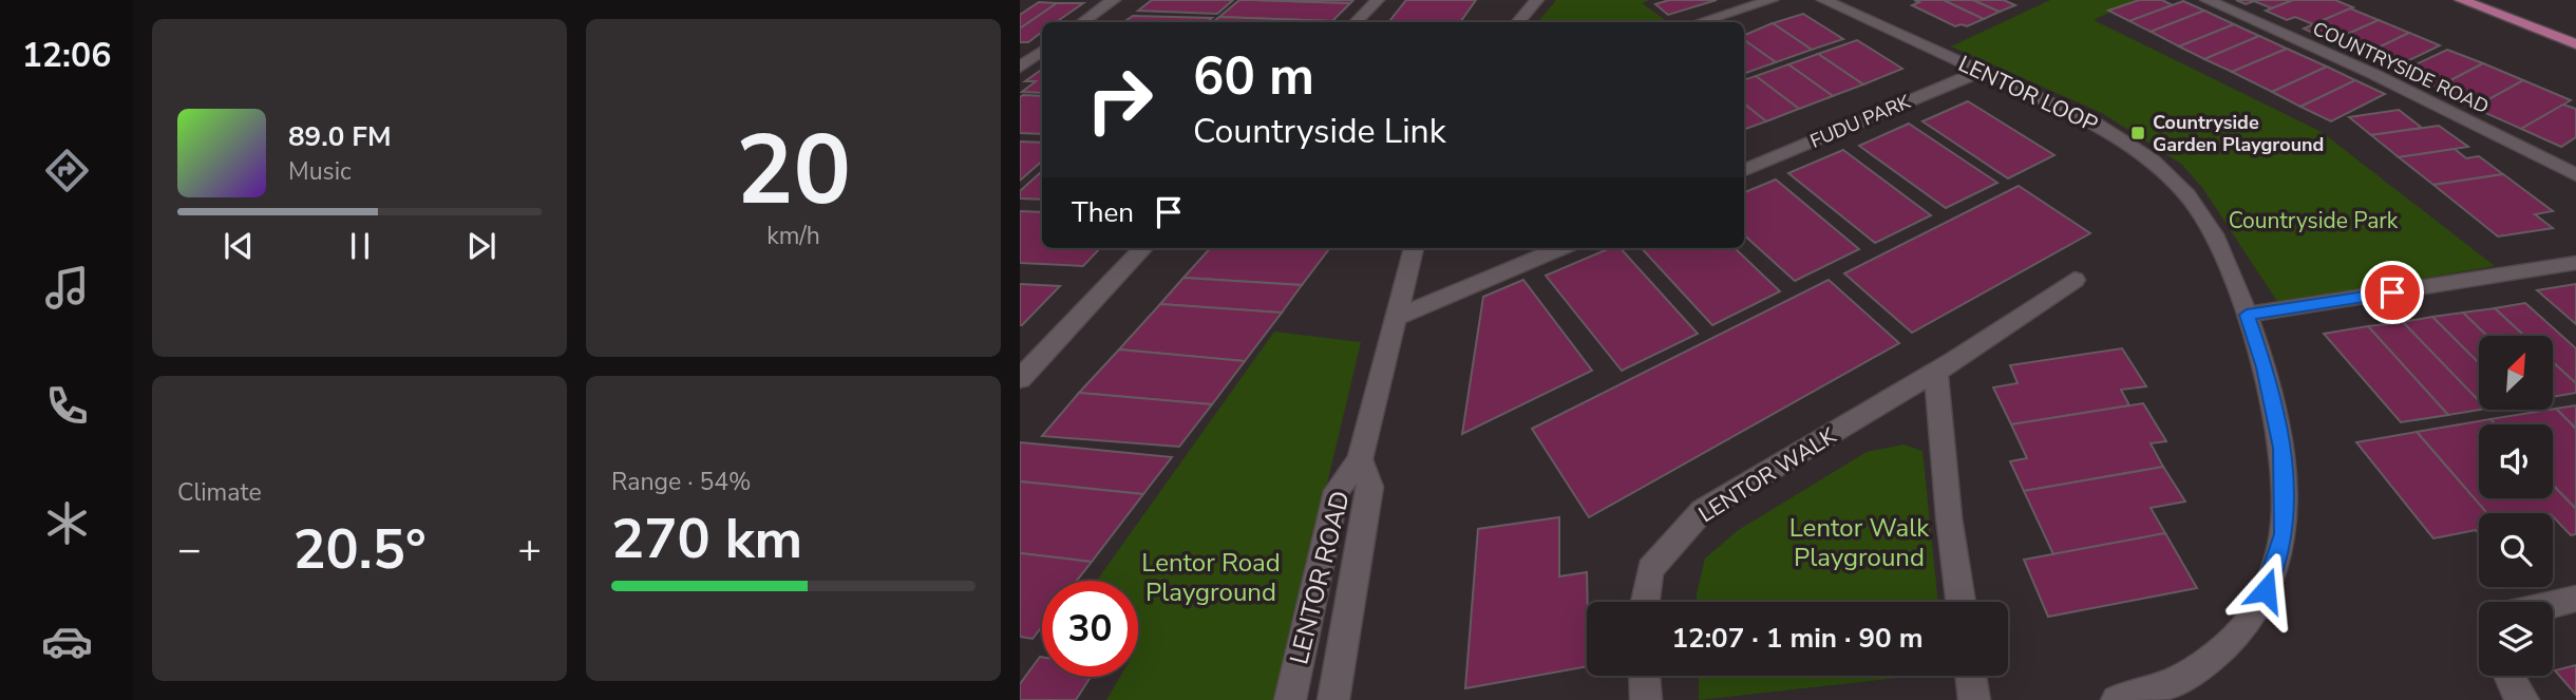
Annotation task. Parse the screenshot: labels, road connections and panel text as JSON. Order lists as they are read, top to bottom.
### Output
{
  "streets": {
    "street": [
      "COUNTRYSIDE ROAD",
      "LENTOR LOOP",
      "FUDU PARK",
      "LENTOR WALK",
      "LENTOR ROAD"
    ]
  },
  "crossings": [
    ["LENTOR LOOP", "FUDU PARK"]
  ],
  "parks": ["Countryside Park", "Lentor Walk Playground", "Lentor Road Playground"],
  "places": {
    "transit": ["Countryside Garden Playground"]
  },
  "north": "top right",
  "page": {
    "tabs": "12:06",
    "tile": [
      ["20", "km/h"],
      "Climate",
      ["Range · 54%", "270 km"]
    ],
    "turn": ["60 m", "Countryside Link"],
    "song": ["89.0 FM", "Music"],
    "then": "Then",
    "heat": ["−", "20.5°", "+"],
    "limit": "30",
    "trip": "12:07 · 1 min · 90 m"
  }
}
